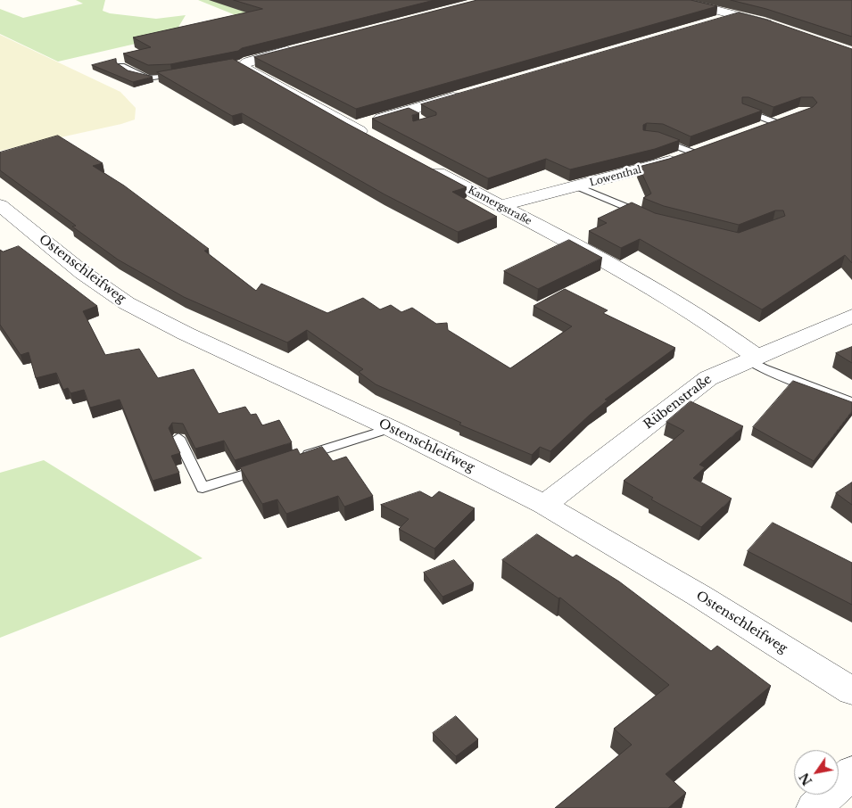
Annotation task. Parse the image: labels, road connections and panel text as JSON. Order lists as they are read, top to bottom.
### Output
{
  "streets": {
    "street": [
      "Lowenthal",
      "Kamergstraße",
      "Ostenschleifweg",
      "Rübenstraße"
    ]
  },
  "crossings": [
    ["Lowenthal", "Kamergstraße"],
    ["Kamergstraße", "Rübenstraße"],
    ["Ostenschleifweg", "Rübenstraße"]
  ],
  "north": "bottom left"
}
